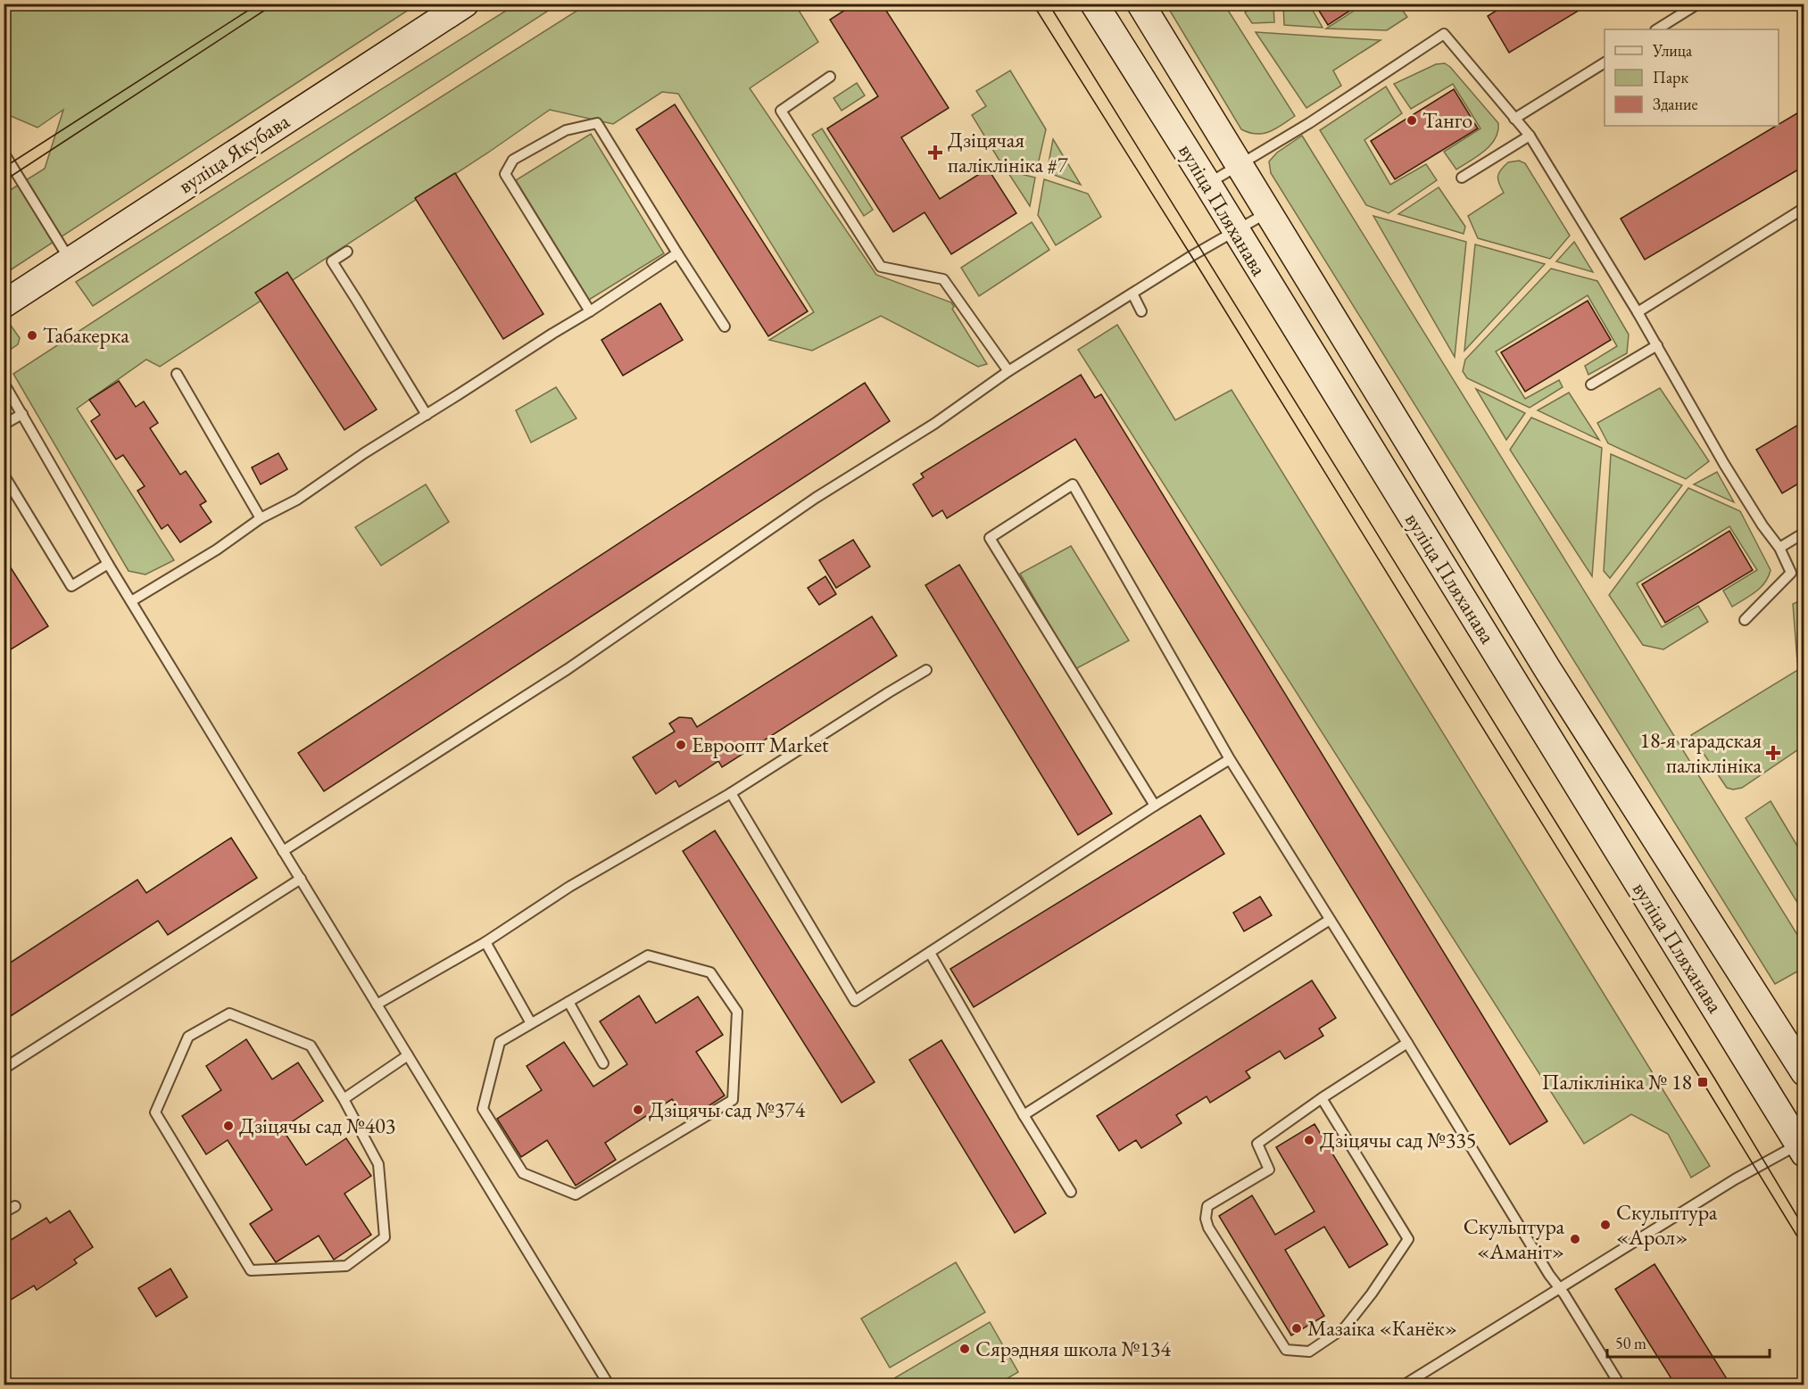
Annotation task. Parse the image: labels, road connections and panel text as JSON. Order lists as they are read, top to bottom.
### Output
{
  "streets": {
    "main road": ["вуліца Якубава", "вуліца Пляханава"]
  },
  "places": {
    "other": [
      "Танго",
      "Табакерка",
      "Евроопт Market",
      "Дзіцячы сад №374",
      "Дзіцячы сад №403",
      "Дзіцячы сад №335",
      "Скульптура «Арол»",
      "Скульптура «Аманіт»",
      "Мазаіка «Канёк»",
      "Сярэдняя школа №134"
    ],
    "health": ["Дзіцячая паліклініка #7", "18-я гарадская паліклініка"],
    "transit": ["Паліклініка № 18"]
  },
  "legend": ["Улица", "Парк", "Здание"],
  "scale_bar": "50 m"
}
